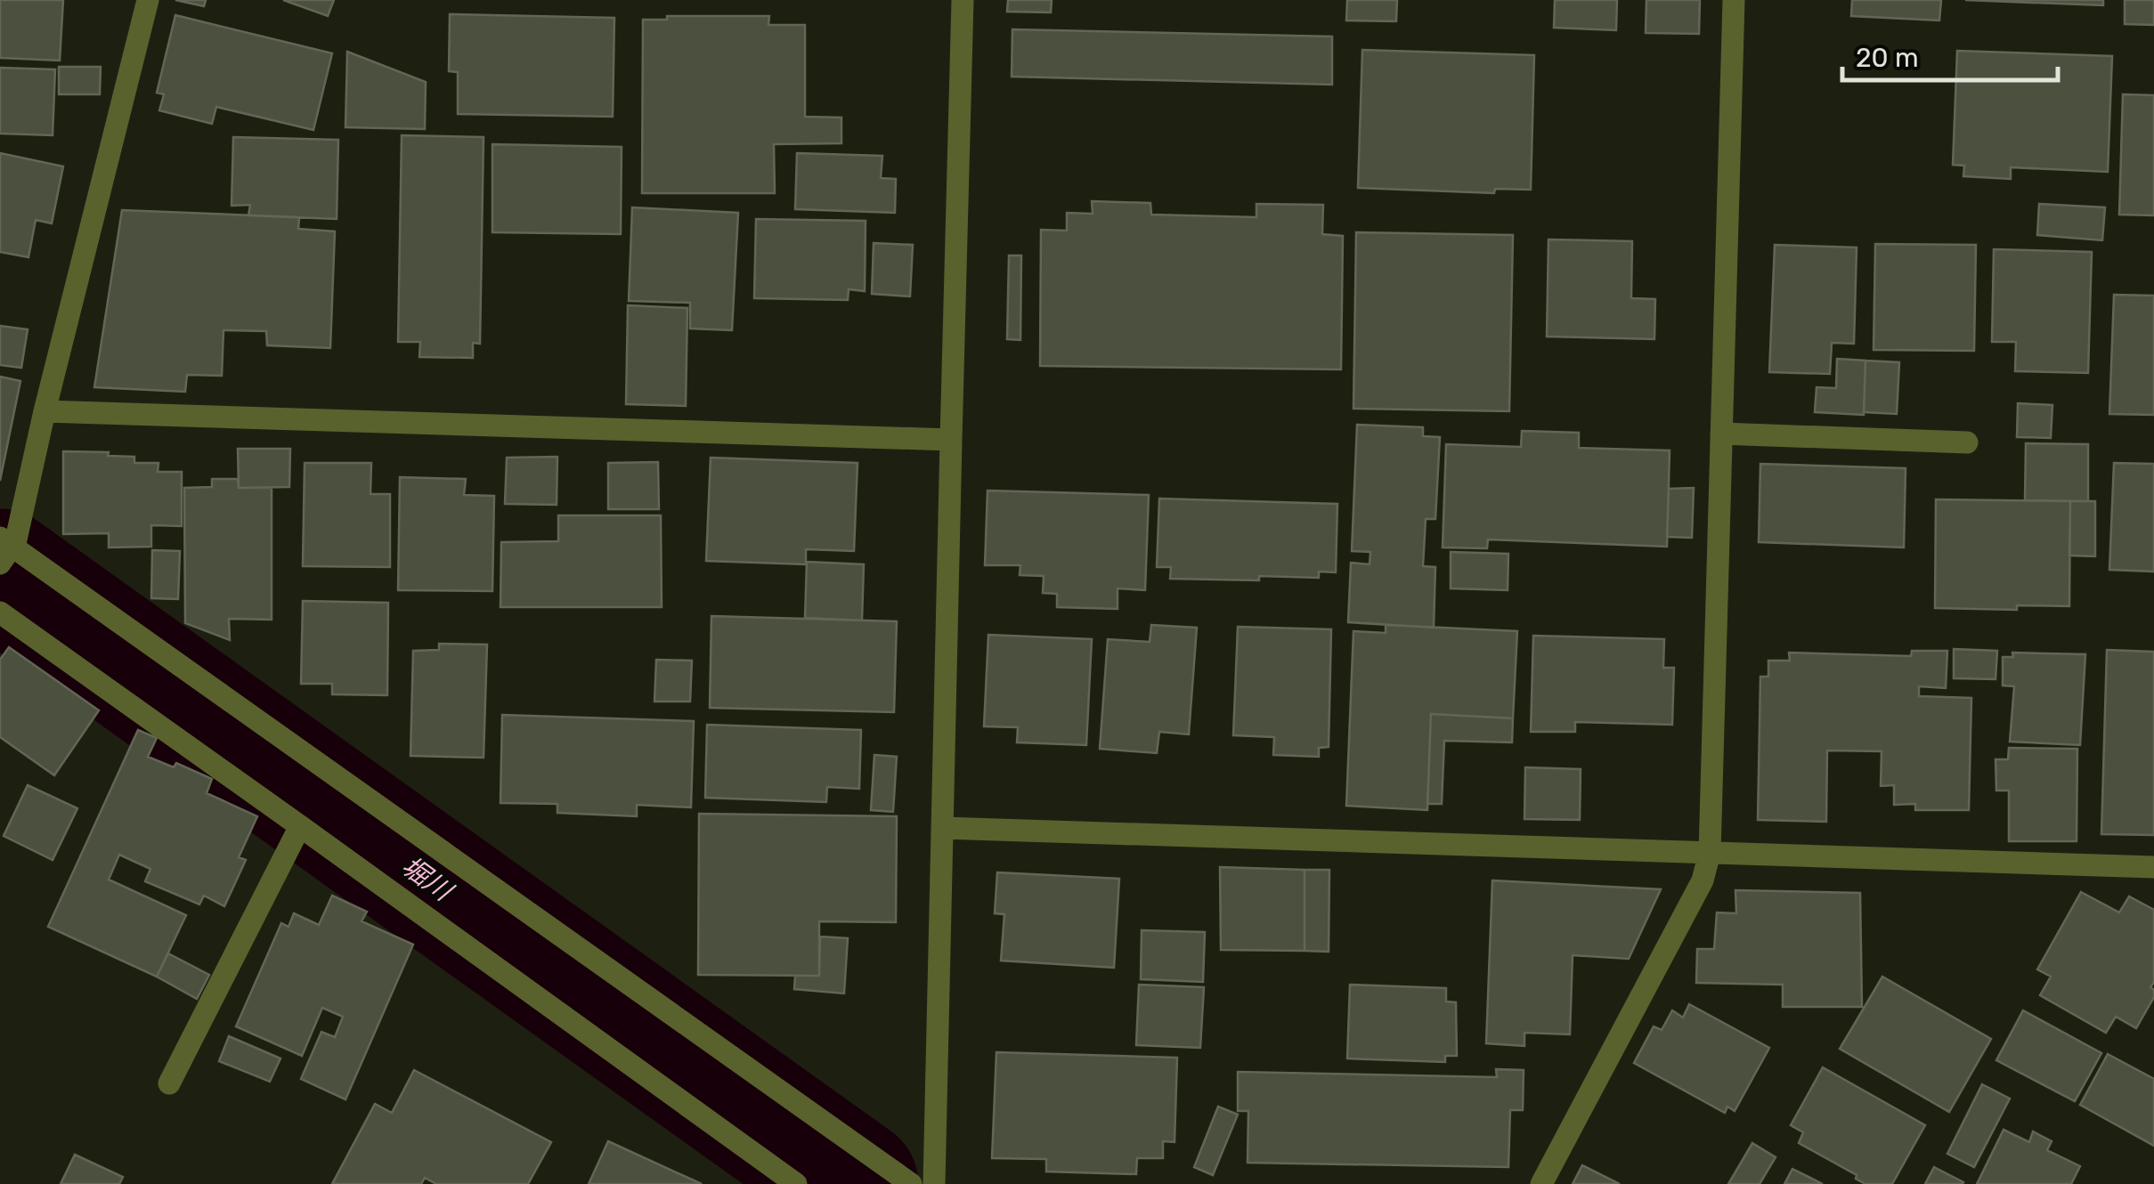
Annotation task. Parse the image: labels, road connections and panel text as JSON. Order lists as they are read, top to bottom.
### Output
{
  "water": ["堀川"],
  "scale_bar": "20 m"
}
